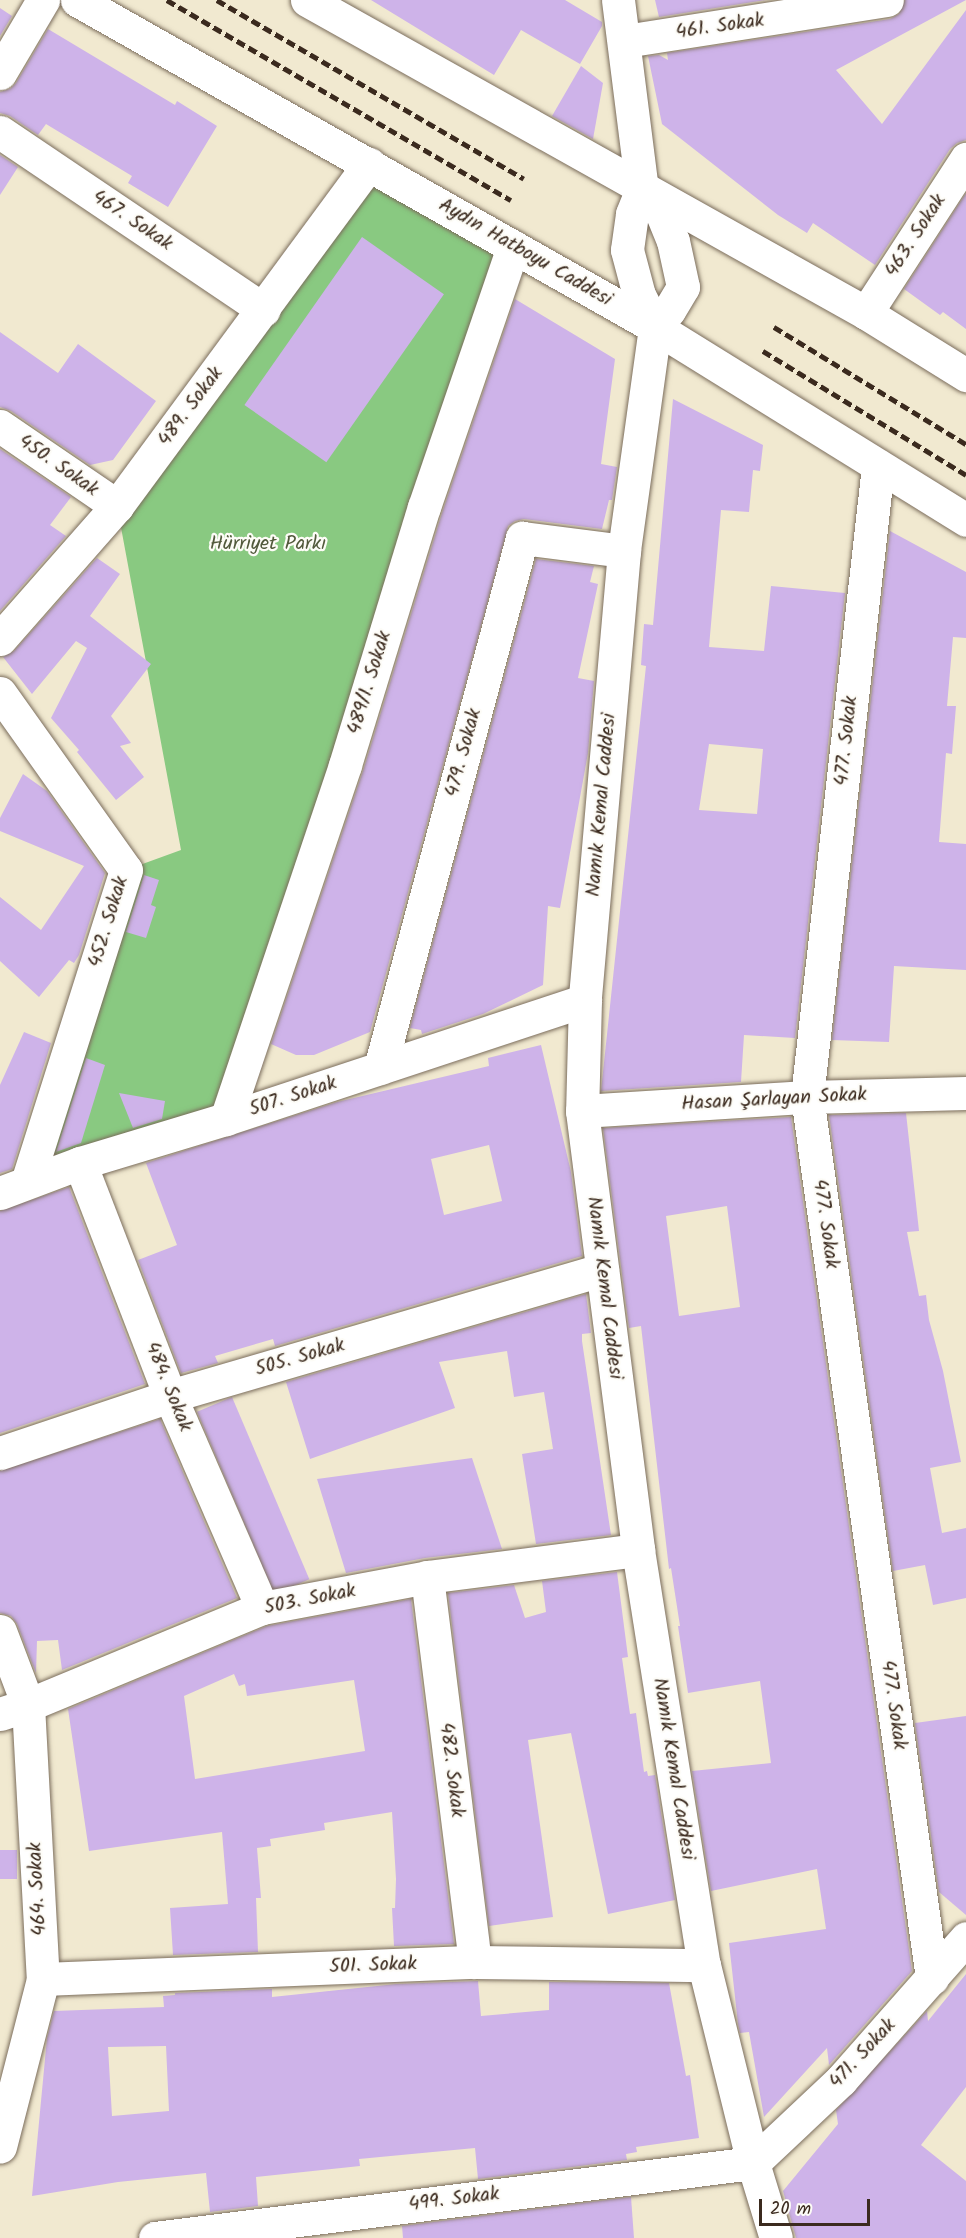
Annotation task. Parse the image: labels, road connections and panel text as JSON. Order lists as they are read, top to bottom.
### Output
{
  "streets": {
    "street": [
      "461. Sokak",
      "467. Sokak",
      "463. Sokak",
      "Aydın Hatboyu Caddesi",
      "489. Sokak",
      "450. Sokak",
      "489/1. Sokak",
      "477. Sokak",
      "479. Sokak",
      "Namık Kemal Caddesi",
      "452. Sokak",
      "507. Sokak",
      "Hasan Şarlayan Sokak",
      "505. Sokak",
      "484. Sokak",
      "503. Sokak",
      "482. Sokak",
      "464. Sokak",
      "501. Sokak",
      "471. Sokak",
      "499. Sokak"
    ]
  },
  "crossings": [
    ["467. Sokak", "489. Sokak"],
    ["Aydın Hatboyu Caddesi", "489. Sokak"],
    ["Aydın Hatboyu Caddesi", "489/1. Sokak"],
    ["Aydın Hatboyu Caddesi", "477. Sokak"],
    ["Aydın Hatboyu Caddesi", "Namık Kemal Caddesi"],
    ["489. Sokak", "450. Sokak"],
    ["489/1. Sokak", "507. Sokak"],
    ["477. Sokak", "Hasan Şarlayan Sokak"],
    ["477. Sokak", "471. Sokak"],
    ["479. Sokak", "Namık Kemal Caddesi"],
    ["479. Sokak", "507. Sokak"],
    ["Namık Kemal Caddesi", "507. Sokak"],
    ["Namık Kemal Caddesi", "Hasan Şarlayan Sokak"],
    ["Namık Kemal Caddesi", "505. Sokak"],
    ["Namık Kemal Caddesi", "503. Sokak"],
    ["Namık Kemal Caddesi", "501. Sokak"],
    ["Namık Kemal Caddesi", "471. Sokak"],
    ["Namık Kemal Caddesi", "499. Sokak"],
    ["452. Sokak", "507. Sokak"],
    ["507. Sokak", "484. Sokak"],
    ["505. Sokak", "484. Sokak"],
    ["484. Sokak", "503. Sokak"],
    ["503. Sokak", "482. Sokak"],
    ["503. Sokak", "464. Sokak"],
    ["482. Sokak", "501. Sokak"],
    ["464. Sokak", "501. Sokak"],
    ["471. Sokak", "499. Sokak"]
  ],
  "parks": ["Hürriyet Parkı"],
  "scale_bar": "20 m"
}
